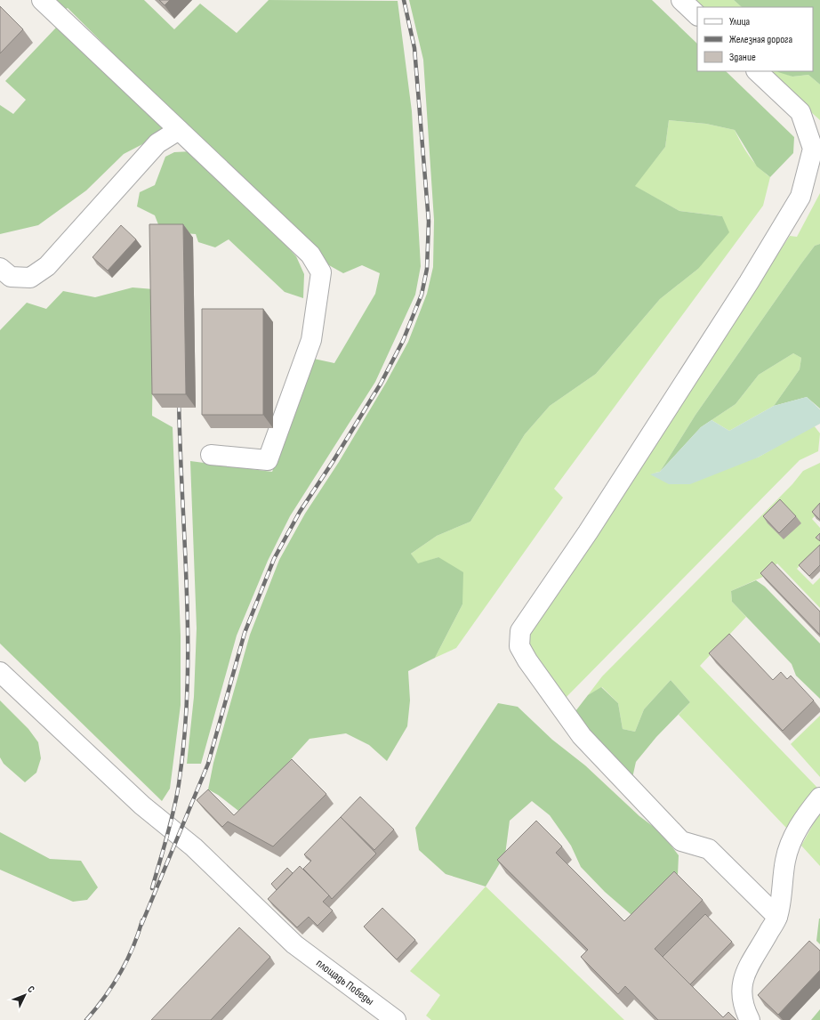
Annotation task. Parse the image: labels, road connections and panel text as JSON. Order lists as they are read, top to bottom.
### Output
{
  "streets": {
    "street": ["площадь Победы"]
  },
  "legend": ["Улица", "Железная дорога", "Здание"],
  "north": "top right"
}
